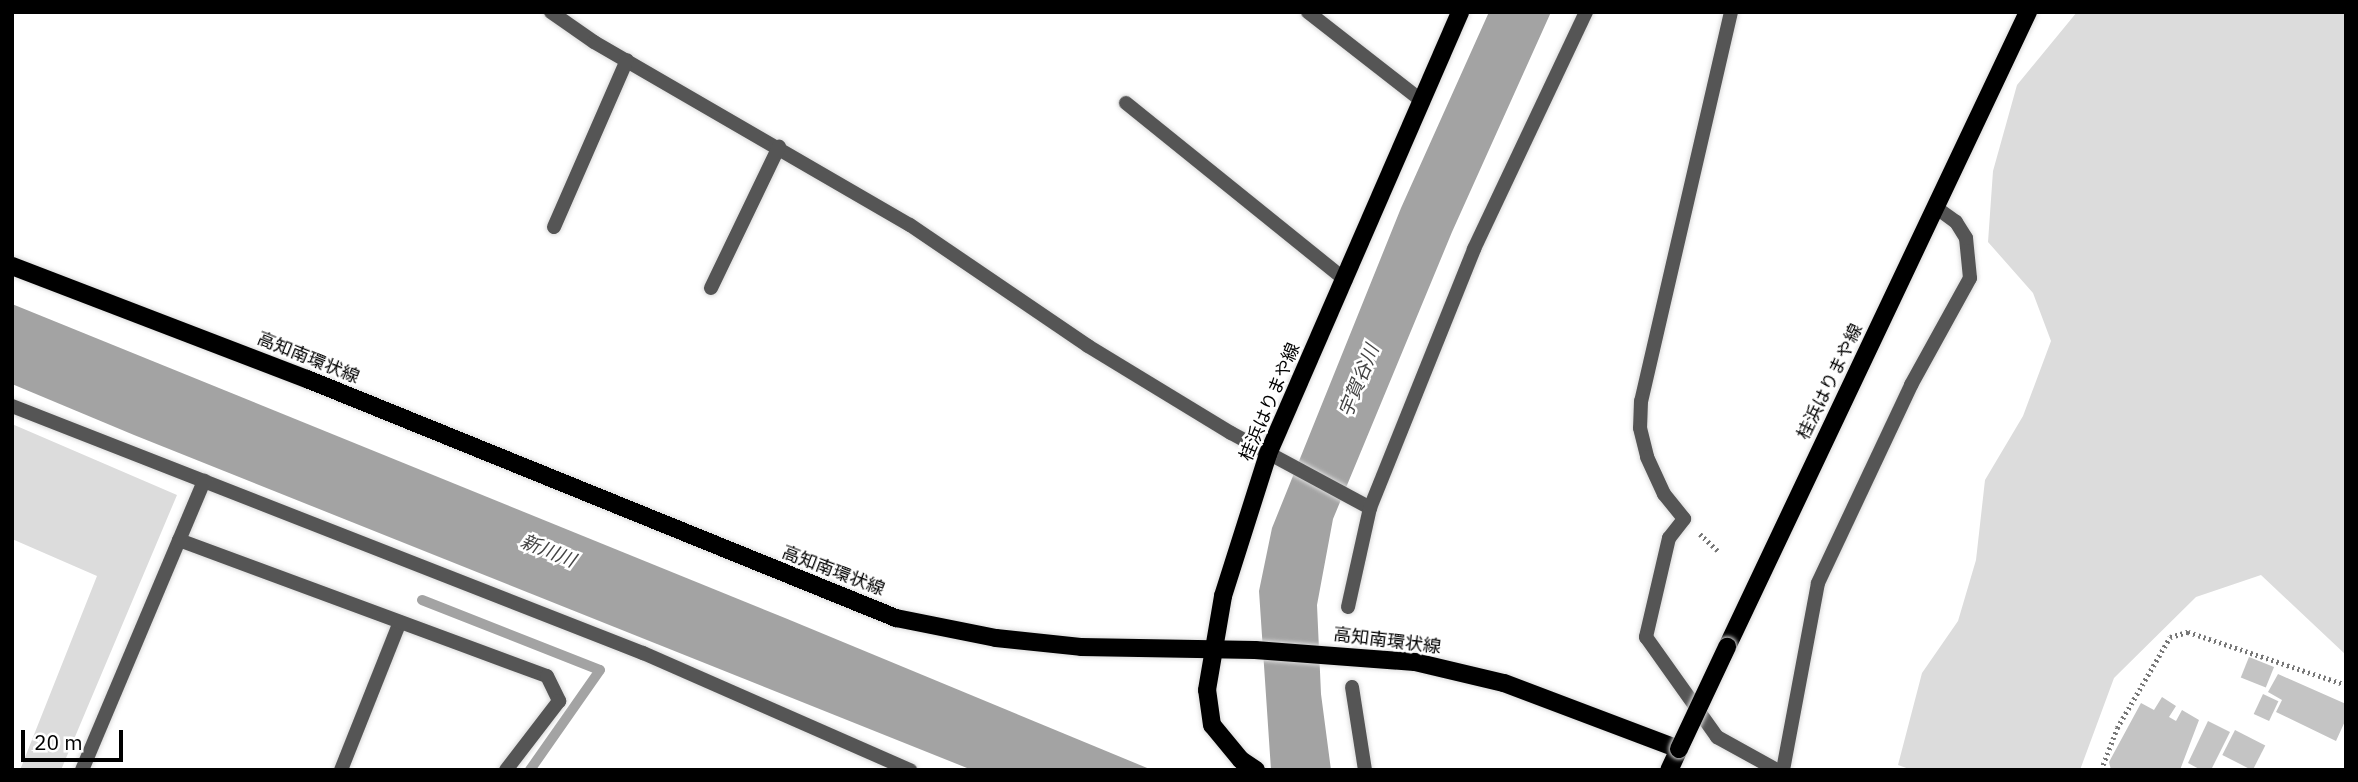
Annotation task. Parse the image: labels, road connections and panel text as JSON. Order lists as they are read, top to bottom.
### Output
{
  "streets": {
    "main road": ["高知南環状線", "桂浜はりまや線"]
  },
  "crossings": [
    ["高知南環状線", "桂浜はりまや線"]
  ],
  "water": ["宇賀谷川", "新川川"],
  "scale_bar": "20 m"
}
